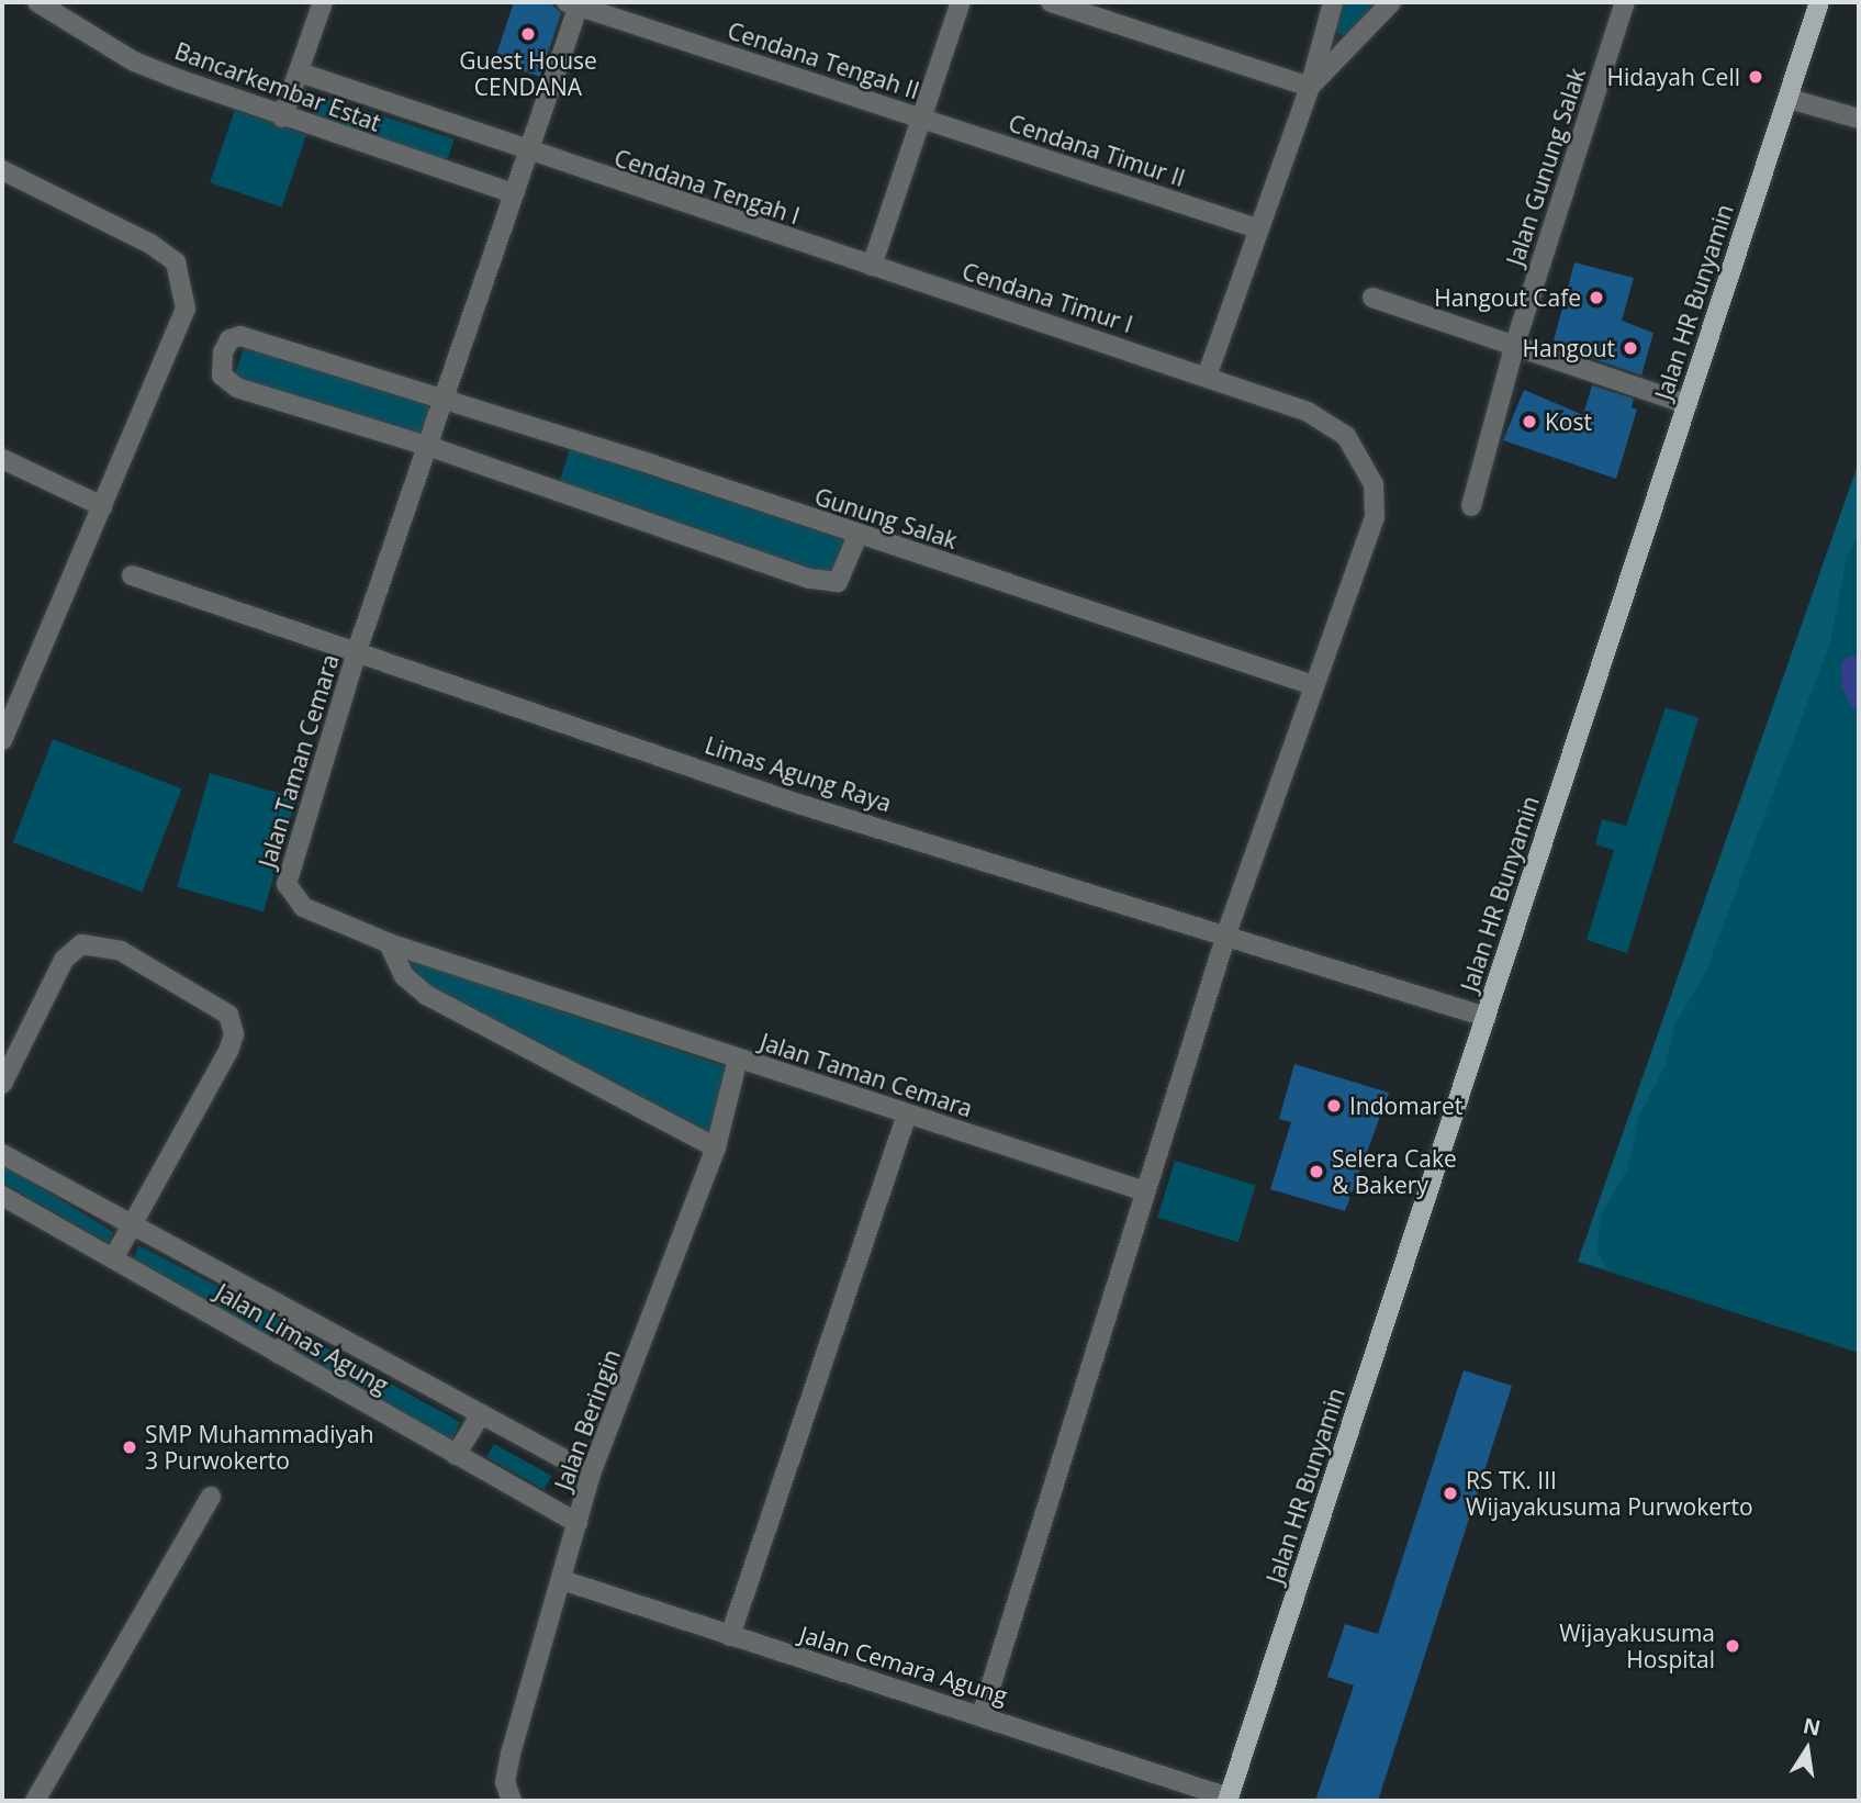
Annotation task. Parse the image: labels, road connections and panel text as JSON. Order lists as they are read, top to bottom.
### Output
{
  "streets": {
    "main road": ["Jalan HR Bunyamin"],
    "street": [
      "Cendana Tengah II",
      "Bancarkembar Estat",
      "Cendana Timur II",
      "Jalan Gunung Salak",
      "Cendana Tengah I",
      "Cendana Timur I",
      "Gunung Salak",
      "Jalan Taman Cemara",
      "Limas Agung Raya",
      "Jalan Limas Agung",
      "Jalan Beringin",
      "Jalan Cemara Agung"
    ]
  },
  "crossings": [
    ["Cendana Tengah II", "Cendana Timur II"],
    ["Cendana Tengah II", "Jalan Taman Cemara"],
    ["Bancarkembar Estat", "Jalan Taman Cemara"],
    ["Cendana Tengah I", "Cendana Timur I"],
    ["Cendana Tengah I", "Jalan Taman Cemara"],
    ["Cendana Timur I", "Gunung Salak"],
    ["Cendana Timur I", "Jalan Taman Cemara"],
    ["Cendana Timur I", "Limas Agung Raya"],
    ["Cendana Timur I", "Jalan Cemara Agung"],
    ["Jalan HR Bunyamin", "Limas Agung Raya"],
    ["Jalan HR Bunyamin", "Jalan Cemara Agung"],
    ["Gunung Salak", "Jalan Taman Cemara"],
    ["Jalan Taman Cemara", "Limas Agung Raya"],
    ["Jalan Taman Cemara", "Jalan Beringin"],
    ["Jalan Limas Agung", "Jalan Beringin"],
    ["Jalan Beringin", "Jalan Cemara Agung"]
  ],
  "places": [
    "Guest House CENDANA",
    "Hidayah Cell",
    "Hangout Cafe",
    "Hangout",
    "Kost",
    "Indomaret",
    "Selera Cake & Bakery",
    "SMP Muhammadiyah 3 Purwokerto",
    "RS TK. III Wijayakusuma Purwokerto",
    "Wijayakusuma Hospital"
  ],
  "north": "top"
}
